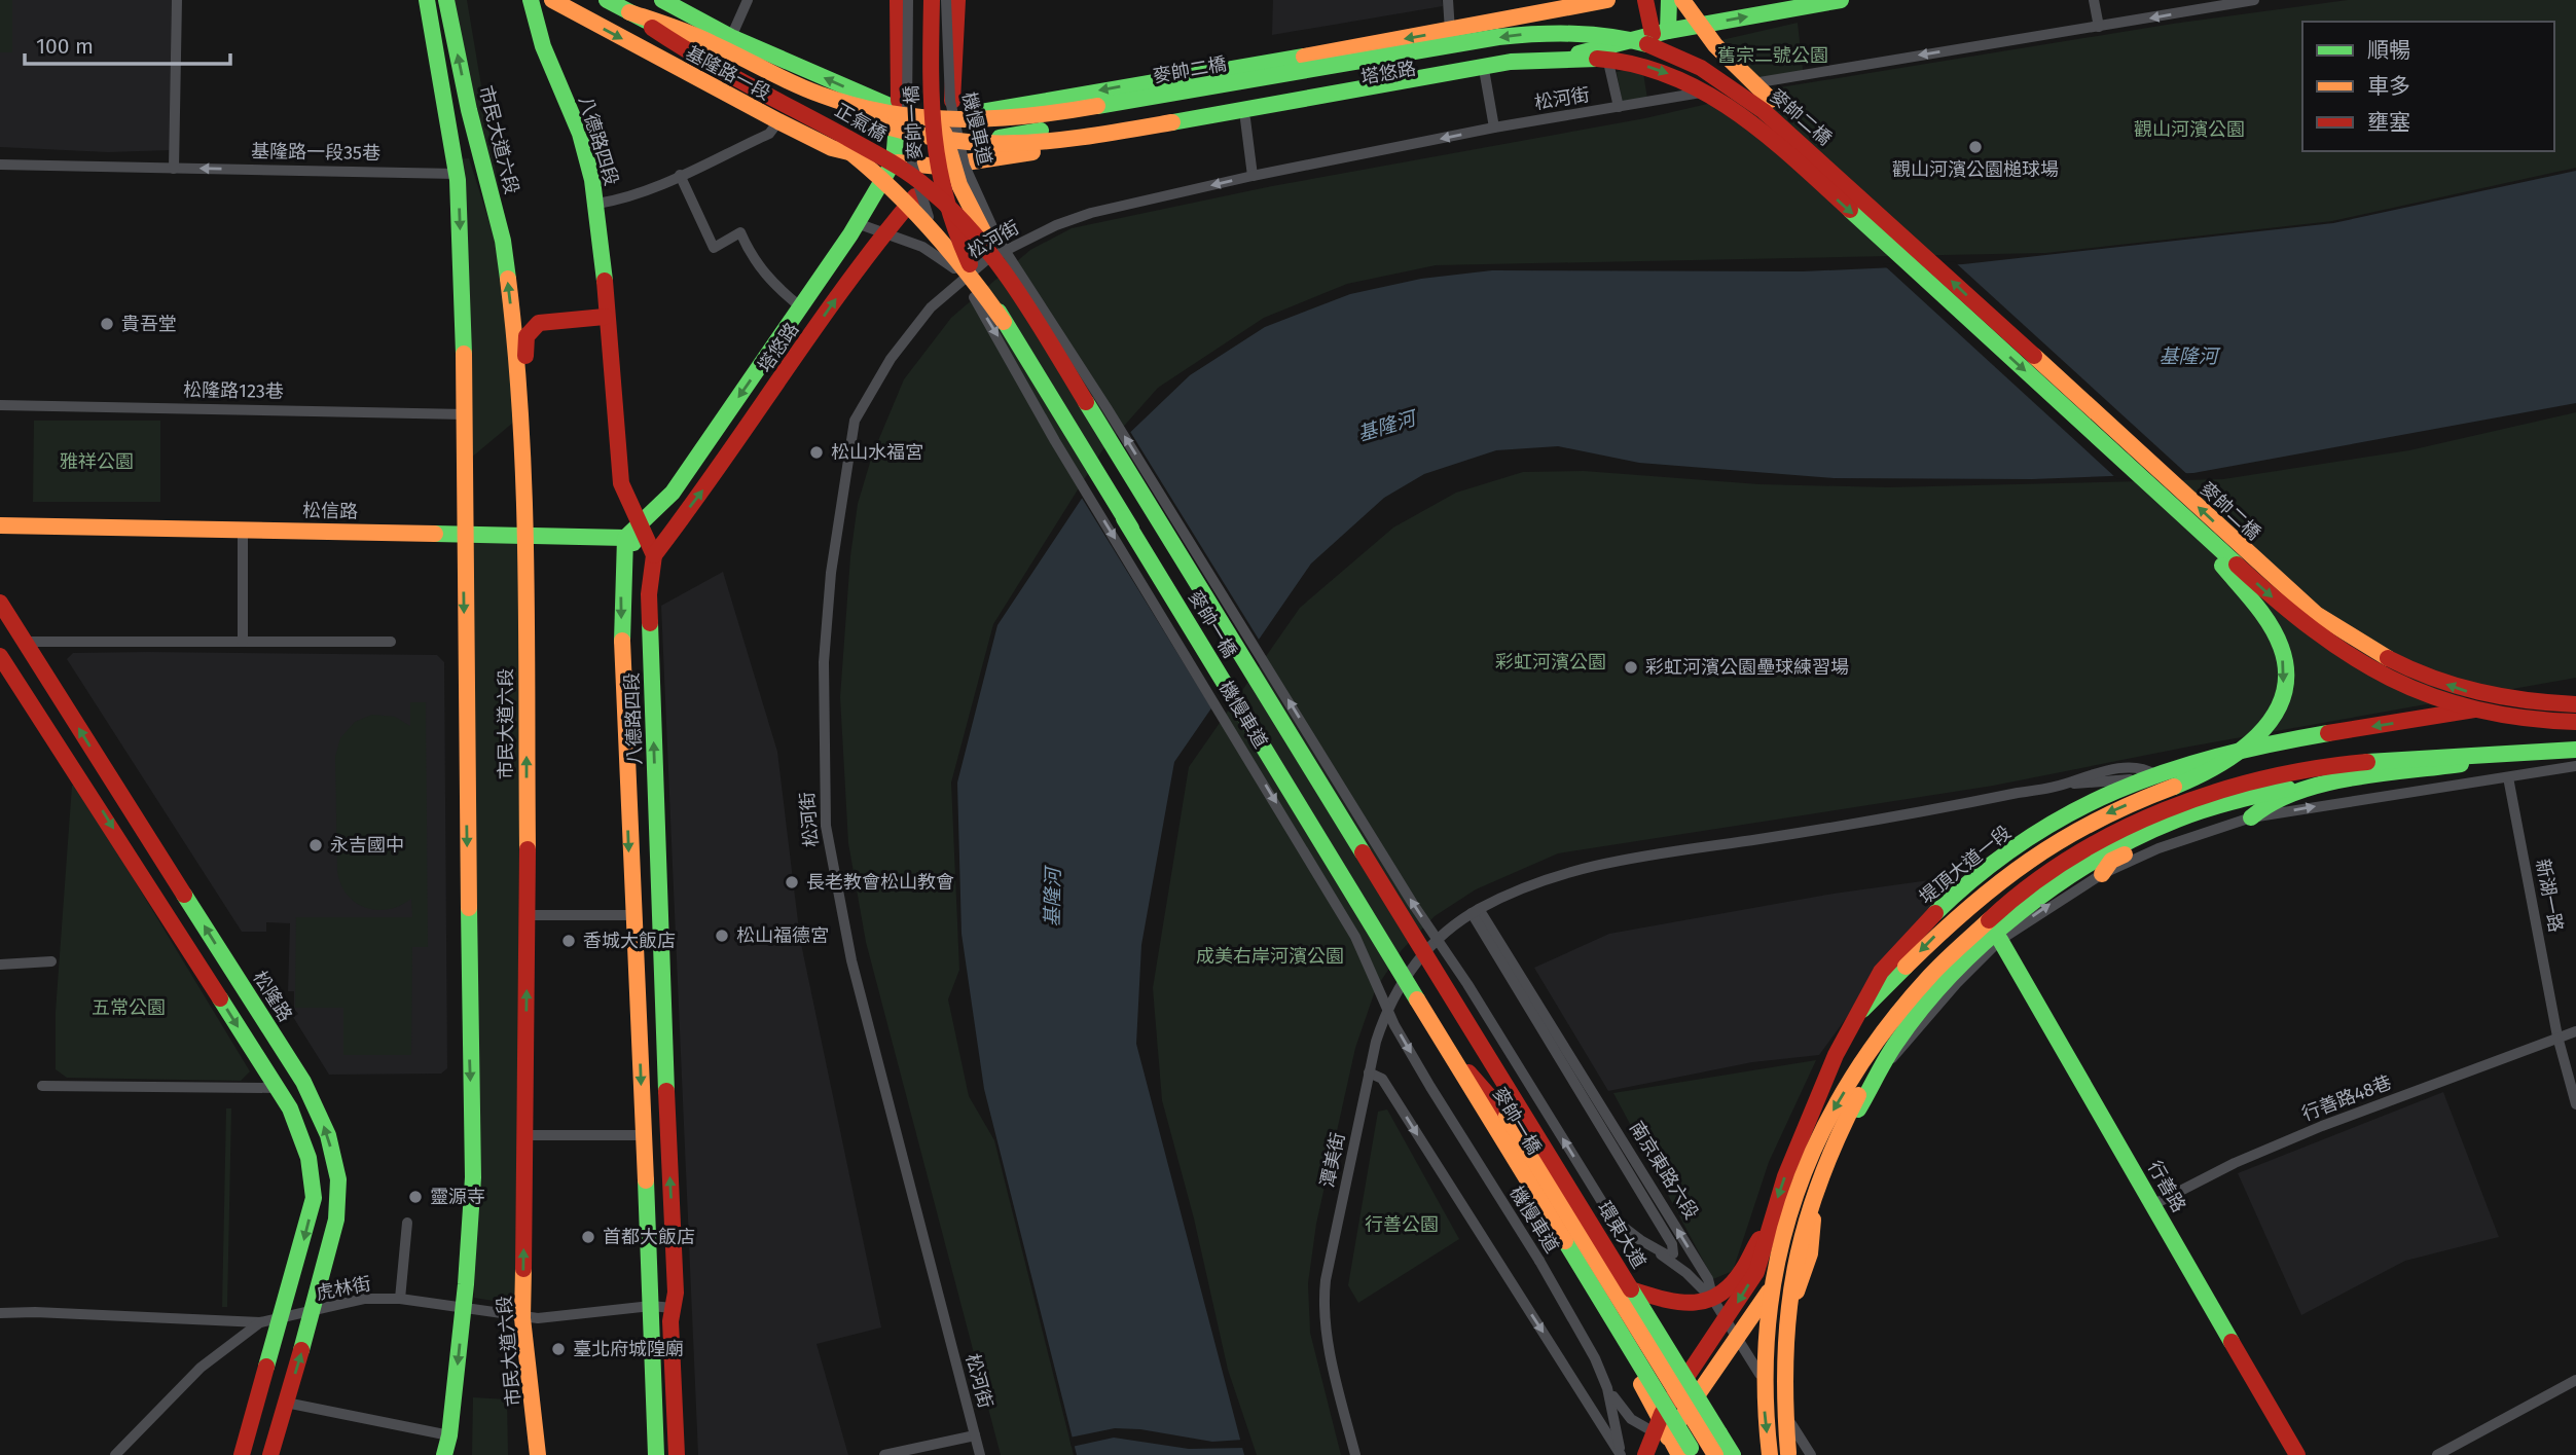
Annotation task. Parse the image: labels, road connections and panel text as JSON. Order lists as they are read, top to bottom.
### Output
{
  "streets": {
    "main road": [
      "麥帥二橋",
      "基隆路一段",
      "塔悠路",
      "正氣橋",
      "麥帥一橋",
      "市民大道六段",
      "八德路四段",
      "松信路",
      "堤頂大道一段",
      "松隆路",
      "行善路",
      "環東大道"
    ],
    "street": [
      "松河街",
      "機慢車道",
      "基隆路一段35巷",
      "松隆路123巷",
      "新湖一路",
      "行善路48巷",
      "潭美街",
      "南京東路六段",
      "虎林街"
    ]
  },
  "crossings": [
    ["麥帥二橋", "塔悠路"],
    ["麥帥二橋", "正氣橋"],
    ["基隆路一段", "塔悠路"],
    ["塔悠路", "八德路四段"],
    ["塔悠路", "松信路"],
    ["正氣橋", "麥帥一橋"],
    ["麥帥一橋", "機慢車道"],
    ["麥帥一橋", "堤頂大道一段"],
    ["麥帥一橋", "環東大道"],
    ["機慢車道", "堤頂大道一段"],
    ["機慢車道", "潭美街"],
    ["機慢車道", "南京東路六段"],
    ["市民大道六段", "松信路"],
    ["市民大道六段", "虎林街"],
    ["八德路四段", "松信路"],
    ["八德路四段", "虎林街"],
    ["堤頂大道一段", "潭美街"],
    ["堤頂大道一段", "南京東路六段"],
    ["新湖一路", "行善路48巷"],
    ["松隆路", "虎林街"],
    ["行善路48巷", "行善路"],
    ["潭美街", "南京東路六段"]
  ],
  "one_way": ["松河街", "基隆路一段35巷", "南京東路六段"],
  "water": ["基隆河"],
  "parks": [
    "舊宗二號公園",
    "觀山河濱公園",
    "雅祥公園",
    "彩虹河濱公園",
    "成美右岸河濱公園",
    "五常公園",
    "行善公園"
  ],
  "places": [
    "觀山河濱公園槌球場",
    "貴吾堂",
    "松山水福宮",
    "彩虹河濱公園壘球練習場",
    "永吉國中",
    "長老教會松山教會",
    "松山福德宮",
    "香城大飯店",
    "靈源寺",
    "首都大飯店",
    "臺北府城隍廟"
  ],
  "legend": ["順暢", "車多", "壅塞"],
  "scale_bar": "100 m"
}
